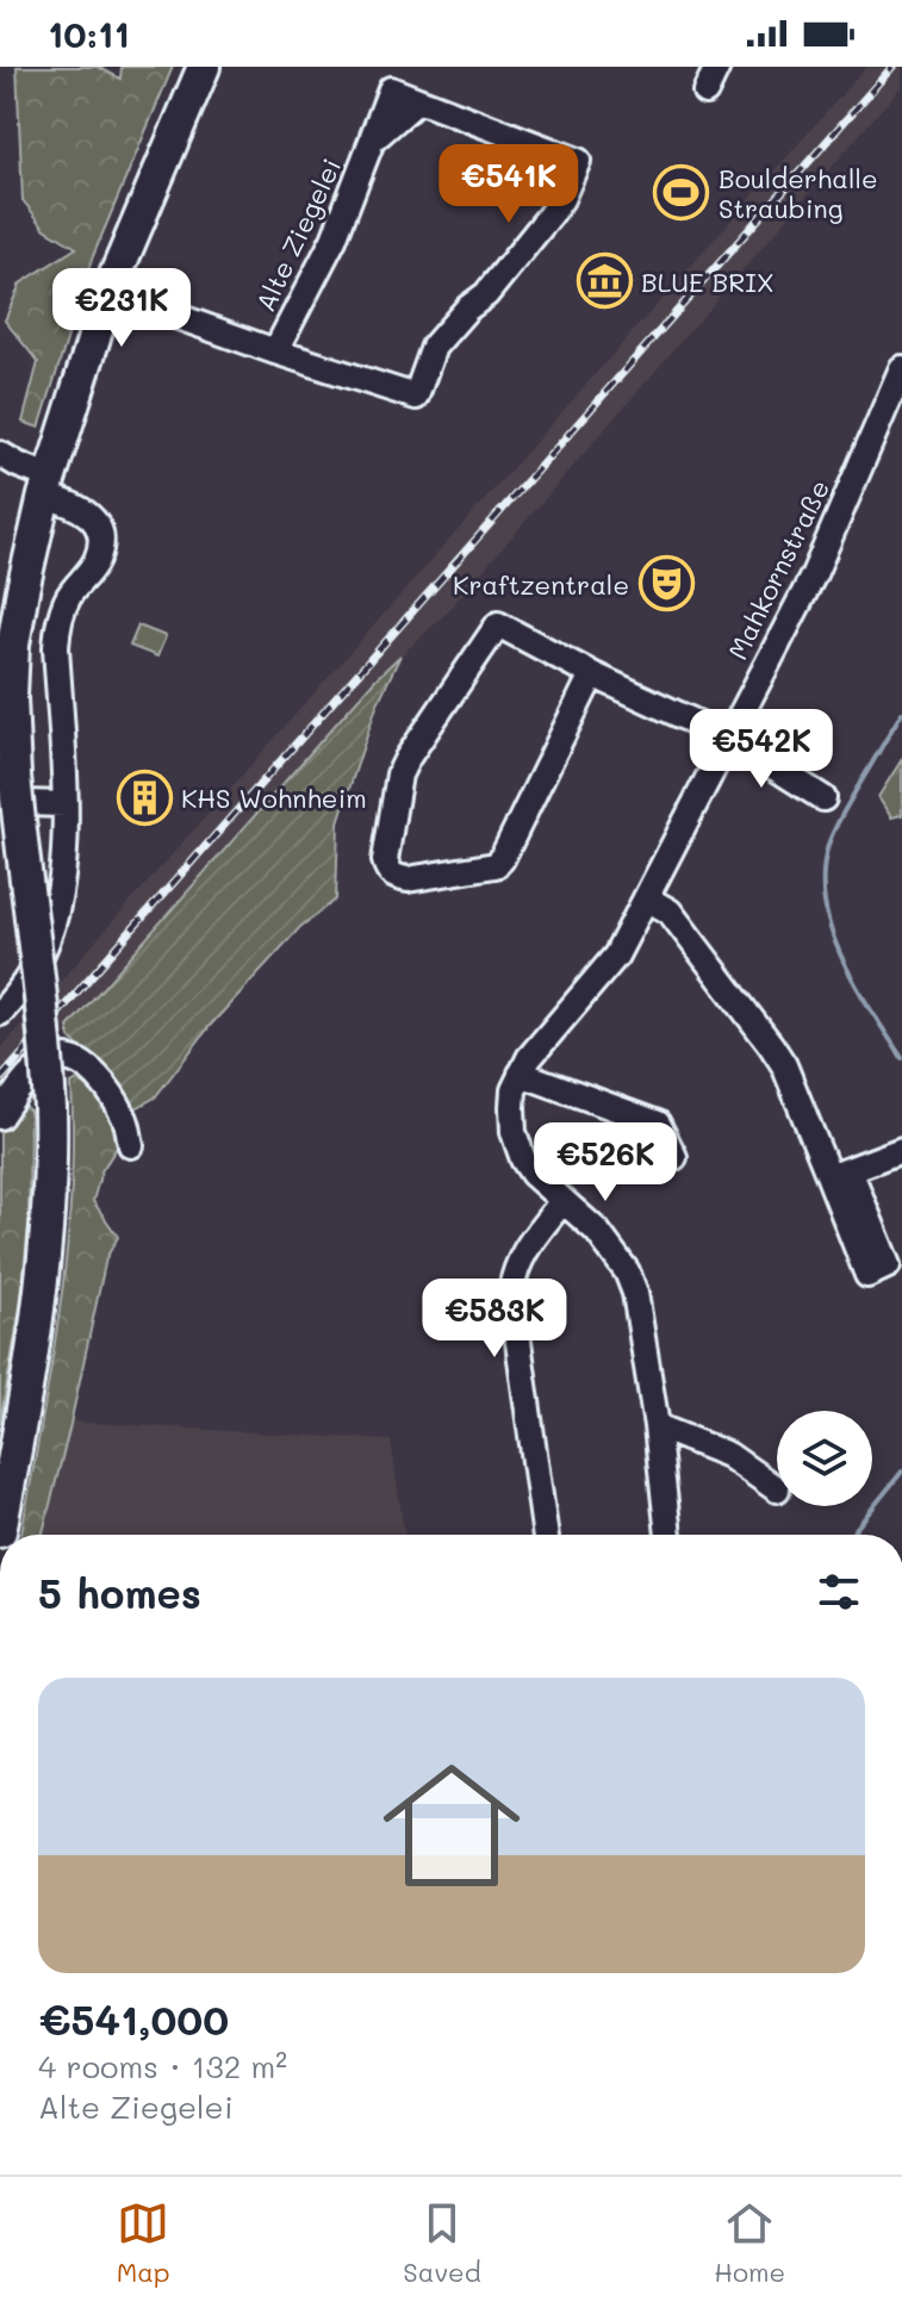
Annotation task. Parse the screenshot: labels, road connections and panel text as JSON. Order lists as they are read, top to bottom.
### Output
{
  "streets": {
    "street": ["Alte Ziegelei", "Mahkornstraße"]
  },
  "places": {
    "sports": ["Boulderhalle Straubing"],
    "museum": ["BLUE BRIX"],
    "theatre": ["Kraftzentrale"],
    "building": ["KHS Wohnheim"]
  },
  "page": {
    "status": "10:11",
    "price": [
      "€541K",
      "€231K",
      "€542K",
      "€526K",
      "€583K"
    ],
    "heading": "5 homes",
    "list": [
      {
        "name": "€541,000",
        "note": "4 rooms · 132 m² · Alte Ziegelei"
      }
    ],
    "tabs": ["Map", "Saved", "Home"]
  }
}
